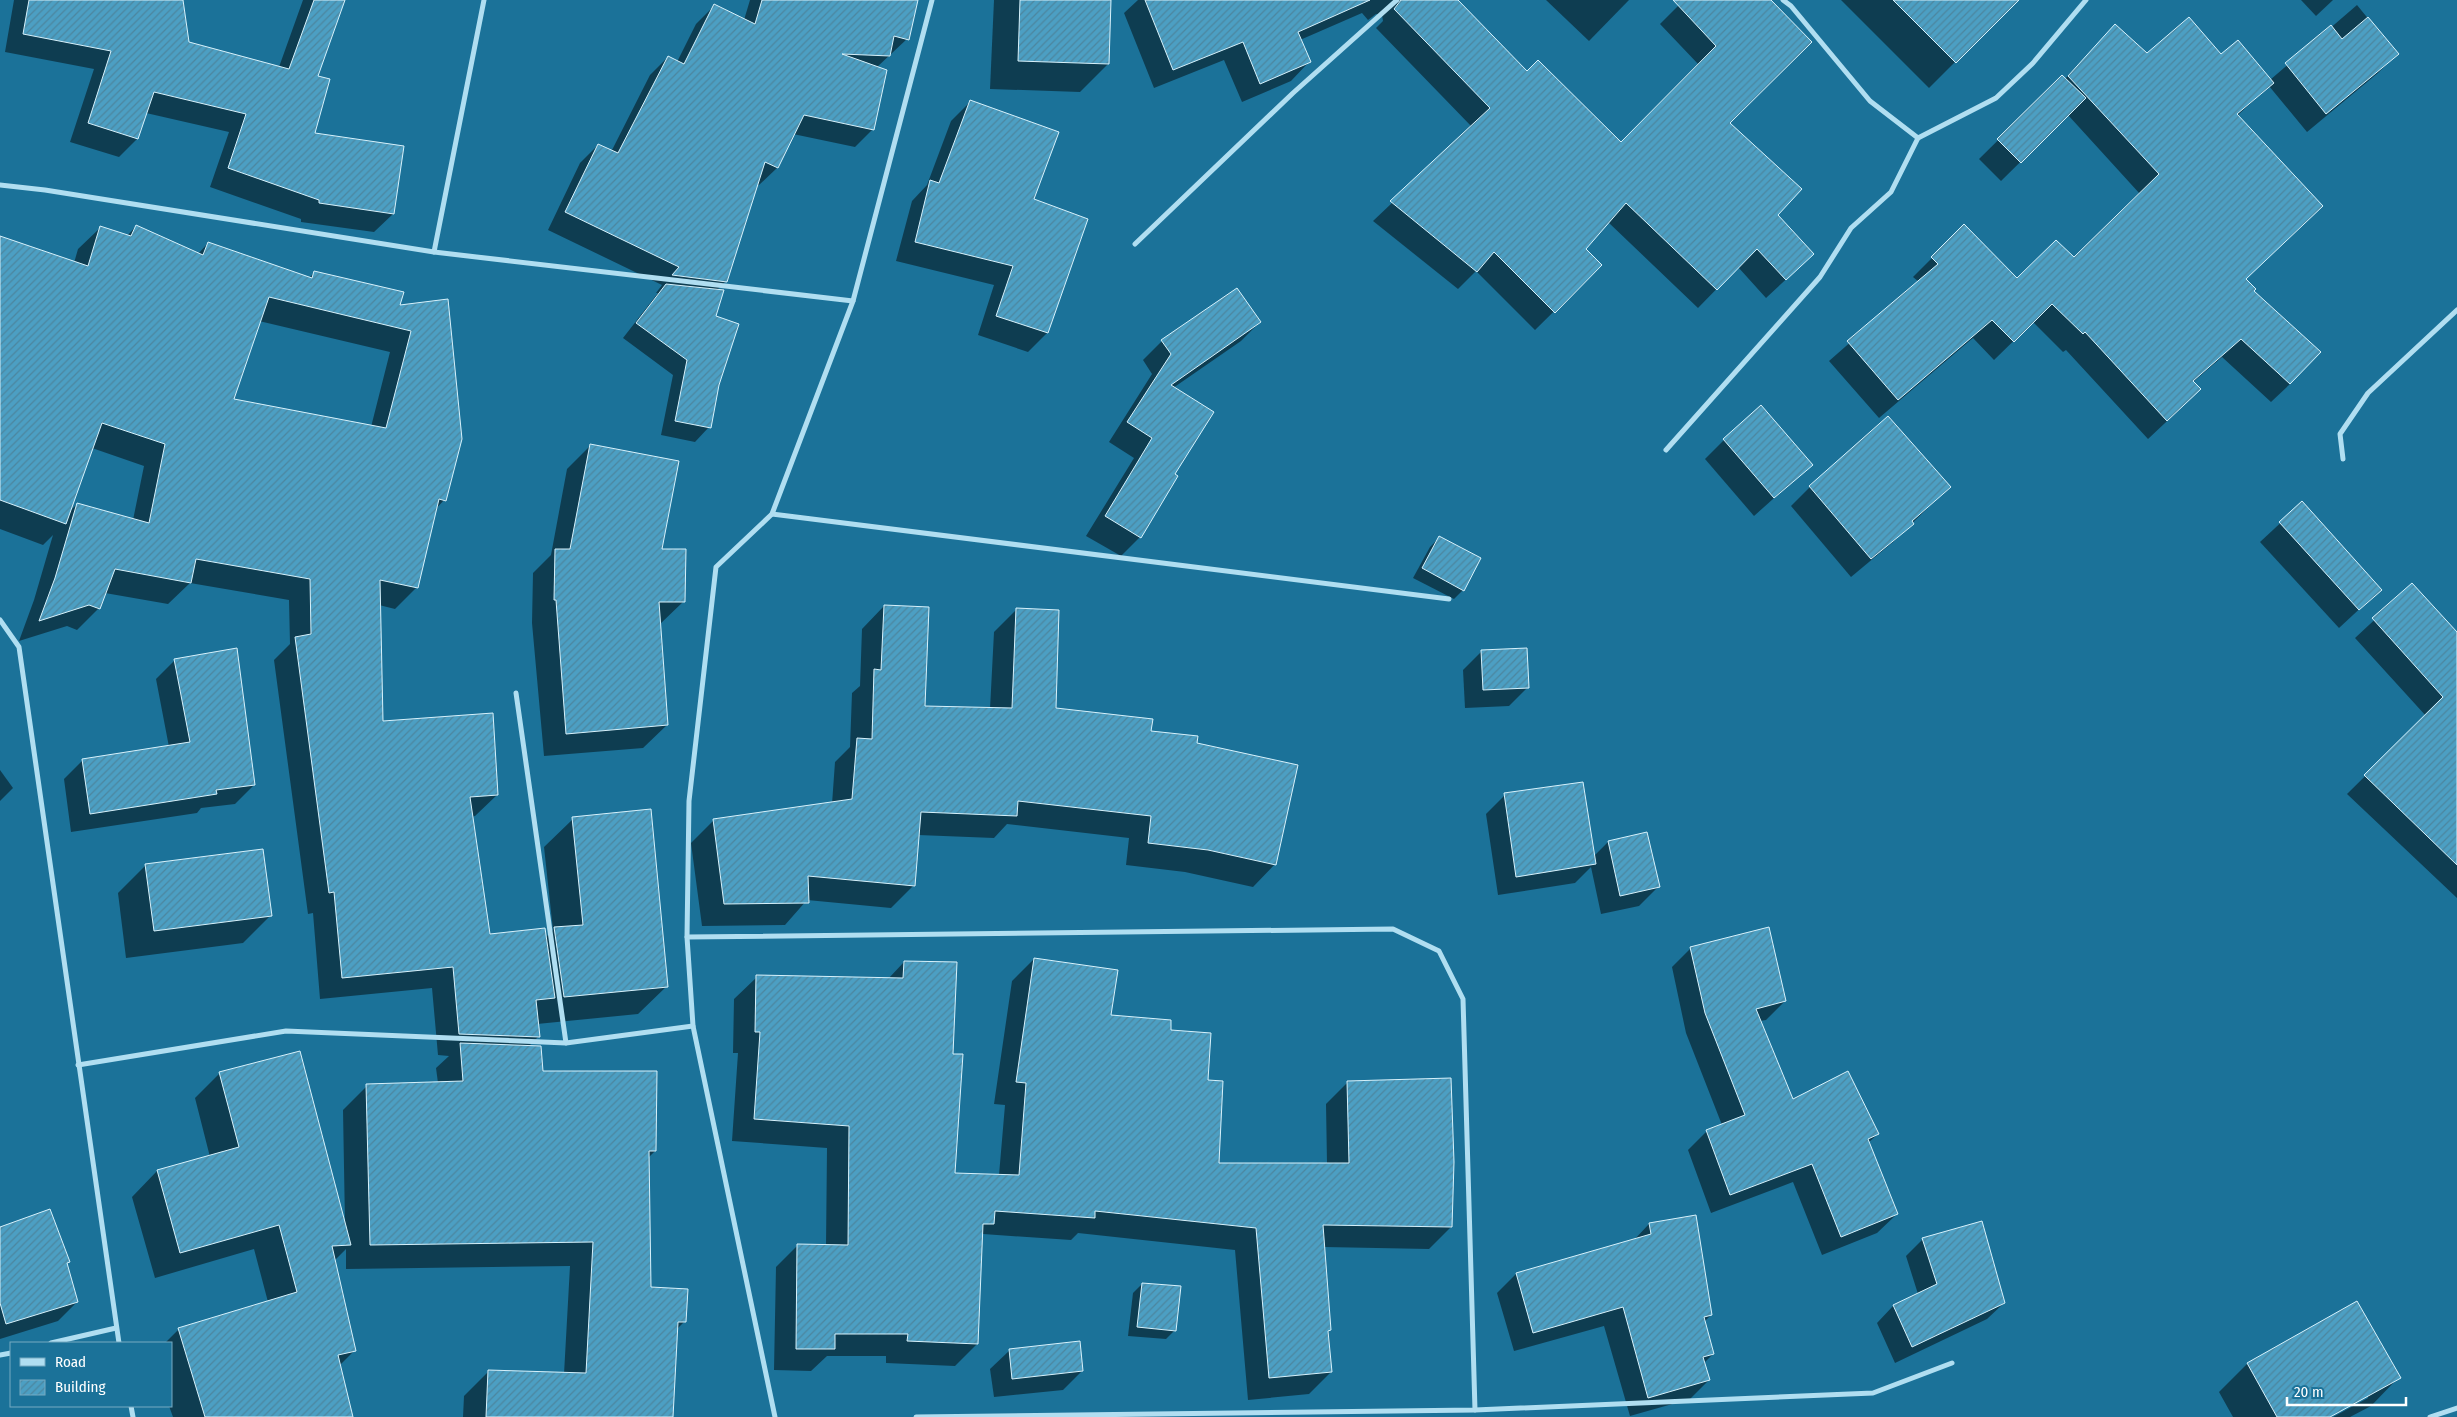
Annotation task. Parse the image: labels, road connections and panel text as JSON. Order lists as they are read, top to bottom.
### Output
{
  "legend": ["Road", "Building"],
  "scale_bar": "20 m"
}
